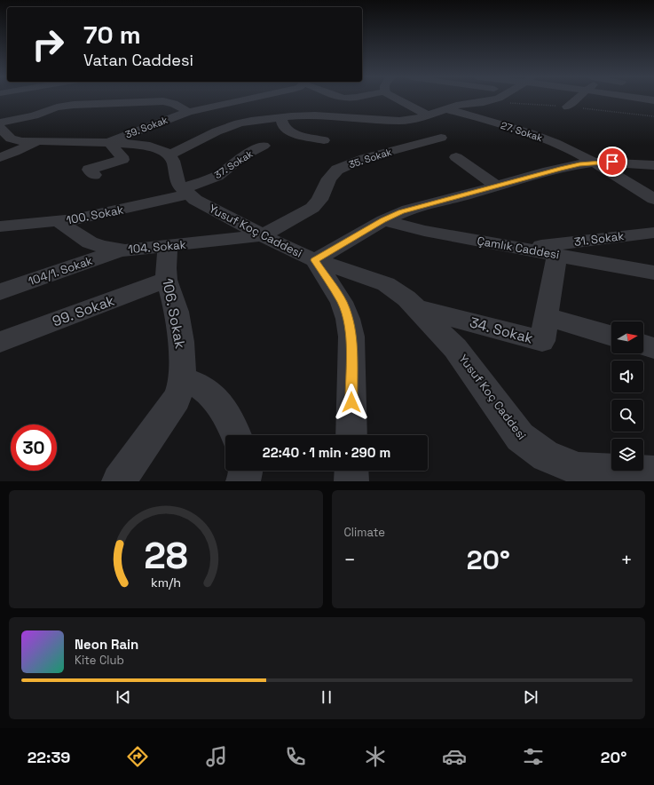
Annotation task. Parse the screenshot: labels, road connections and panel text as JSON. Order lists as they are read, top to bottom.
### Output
{
  "streets": {
    "street": [
      "39. Sokak",
      "27. Sokak",
      "35. Sokak",
      "37. Sokak",
      "100. Sokak",
      "Yusuf Koç Caddesi",
      "31. Sokak",
      "104. Sokak",
      "Çamlık Caddesi",
      "104/1. Sokak",
      "99. Sokak",
      "106. Sokak",
      "34. Sokak"
    ]
  },
  "crossings": [
    ["35. Sokak", "Yusuf Koç Caddesi"],
    ["35. Sokak", "104. Sokak"],
    ["37. Sokak", "100. Sokak"],
    ["37. Sokak", "Yusuf Koç Caddesi"],
    ["100. Sokak", "Yusuf Koç Caddesi"],
    ["100. Sokak", "104. Sokak"],
    ["Yusuf Koç Caddesi", "104. Sokak"],
    ["Yusuf Koç Caddesi", "34. Sokak"],
    ["31. Sokak", "Çamlık Caddesi"],
    ["104. Sokak", "104/1. Sokak"],
    ["104. Sokak", "106. Sokak"],
    ["Çamlık Caddesi", "34. Sokak"],
    ["99. Sokak", "106. Sokak"]
  ],
  "north": "right",
  "page": {
    "turn": ["70 m", "Vatan Caddesi"],
    "limit": "30",
    "trip": "22:40 · 1 min · 290 m",
    "tile": "Climate",
    "heat": ["−", "20°", "+"],
    "song": ["Neon Rain", "Kite Club"],
    "tabs": ["22:39", "20°"],
    "gauge": ["28", "km/h"]
  }
}
